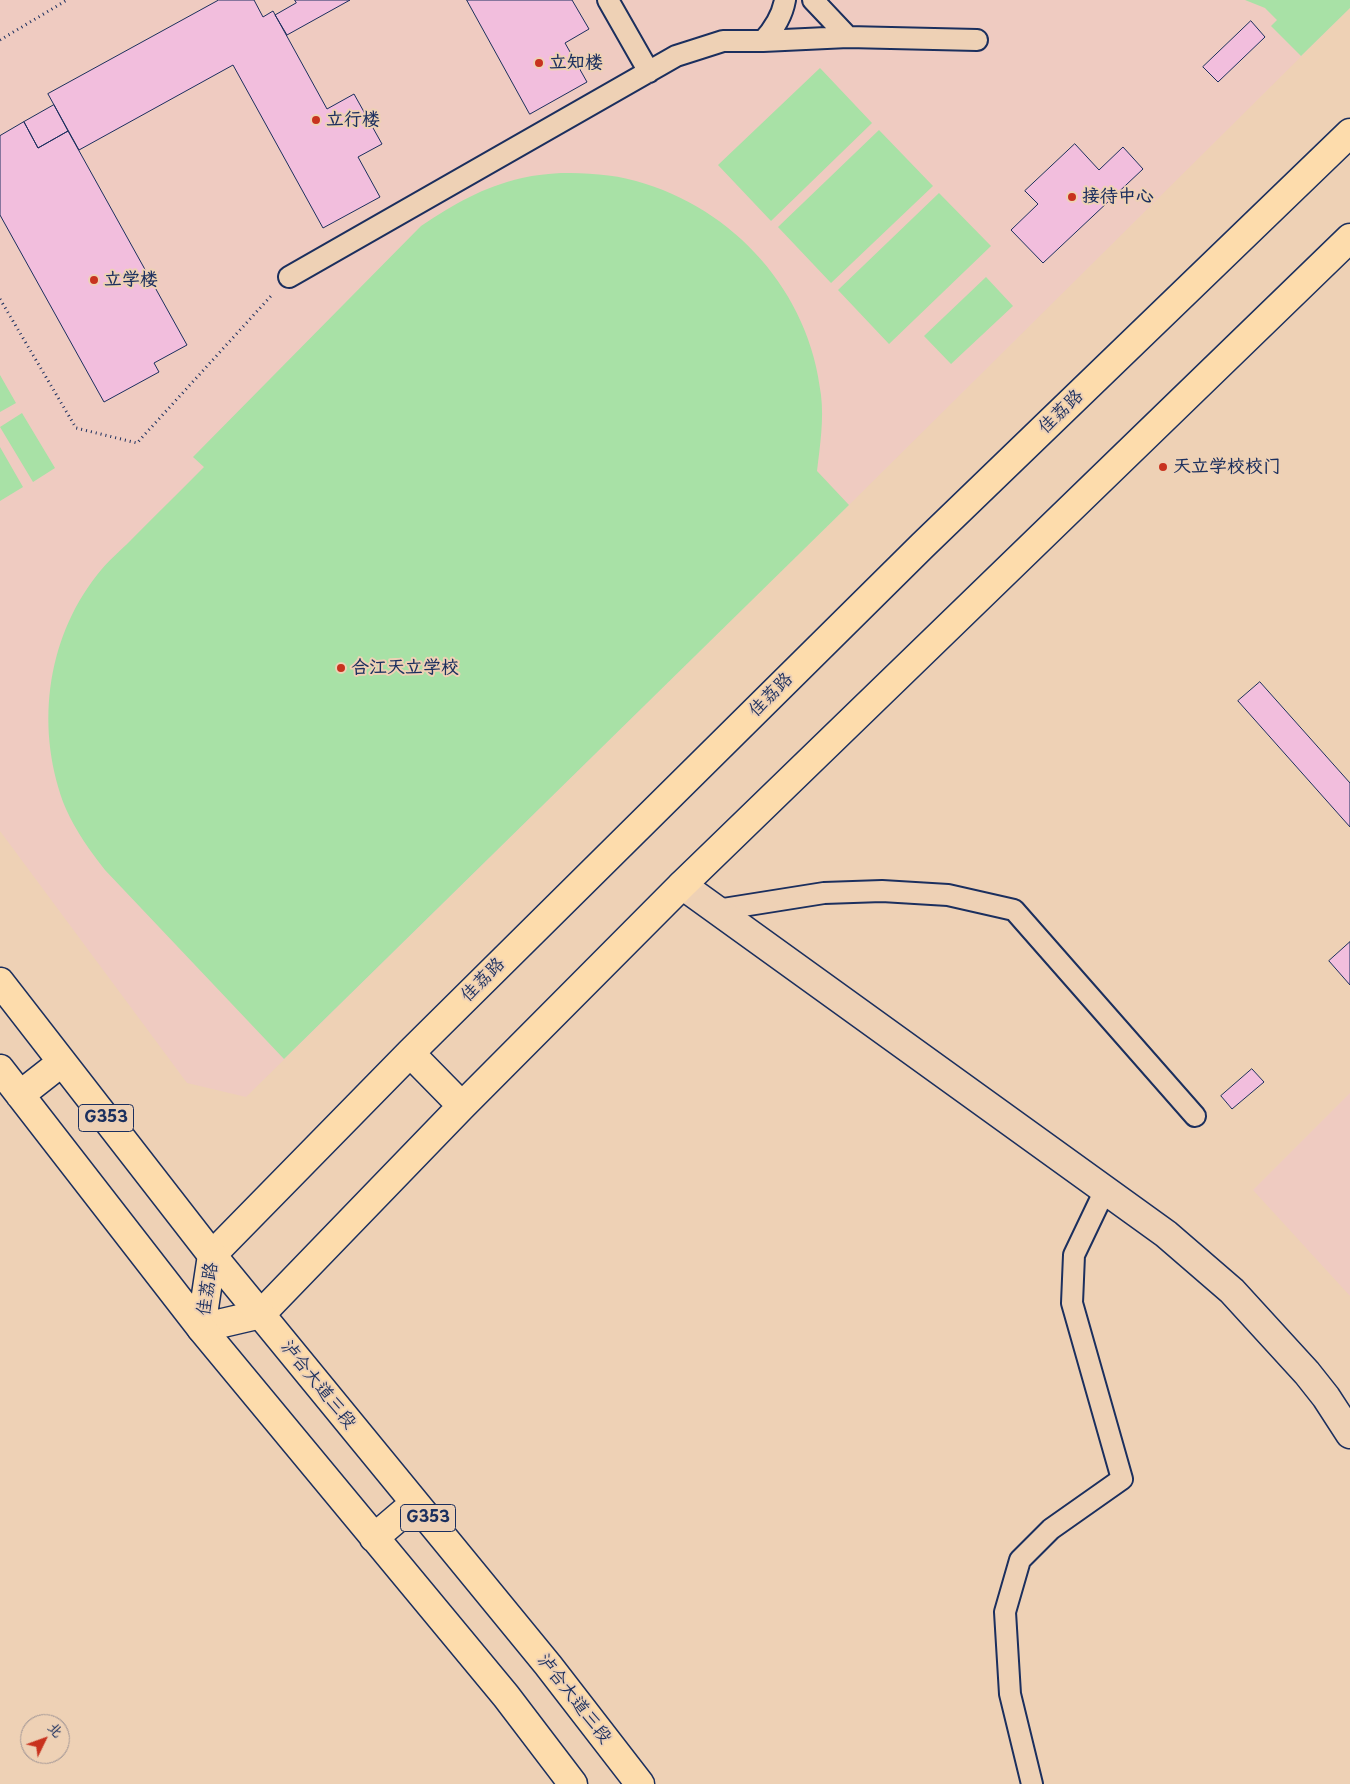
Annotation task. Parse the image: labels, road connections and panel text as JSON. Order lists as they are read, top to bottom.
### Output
{
  "streets": {
    "main road": ["佳荔路", "G353", "泸合大道三段"]
  },
  "crossings": [
    ["佳荔路", "G353"],
    ["佳荔路", "泸合大道三段"]
  ],
  "places": [
    "立知楼",
    "立行楼",
    "接待中心",
    "立学楼",
    "天立学校校门",
    "合江天立学校"
  ],
  "north": "top right"
}
